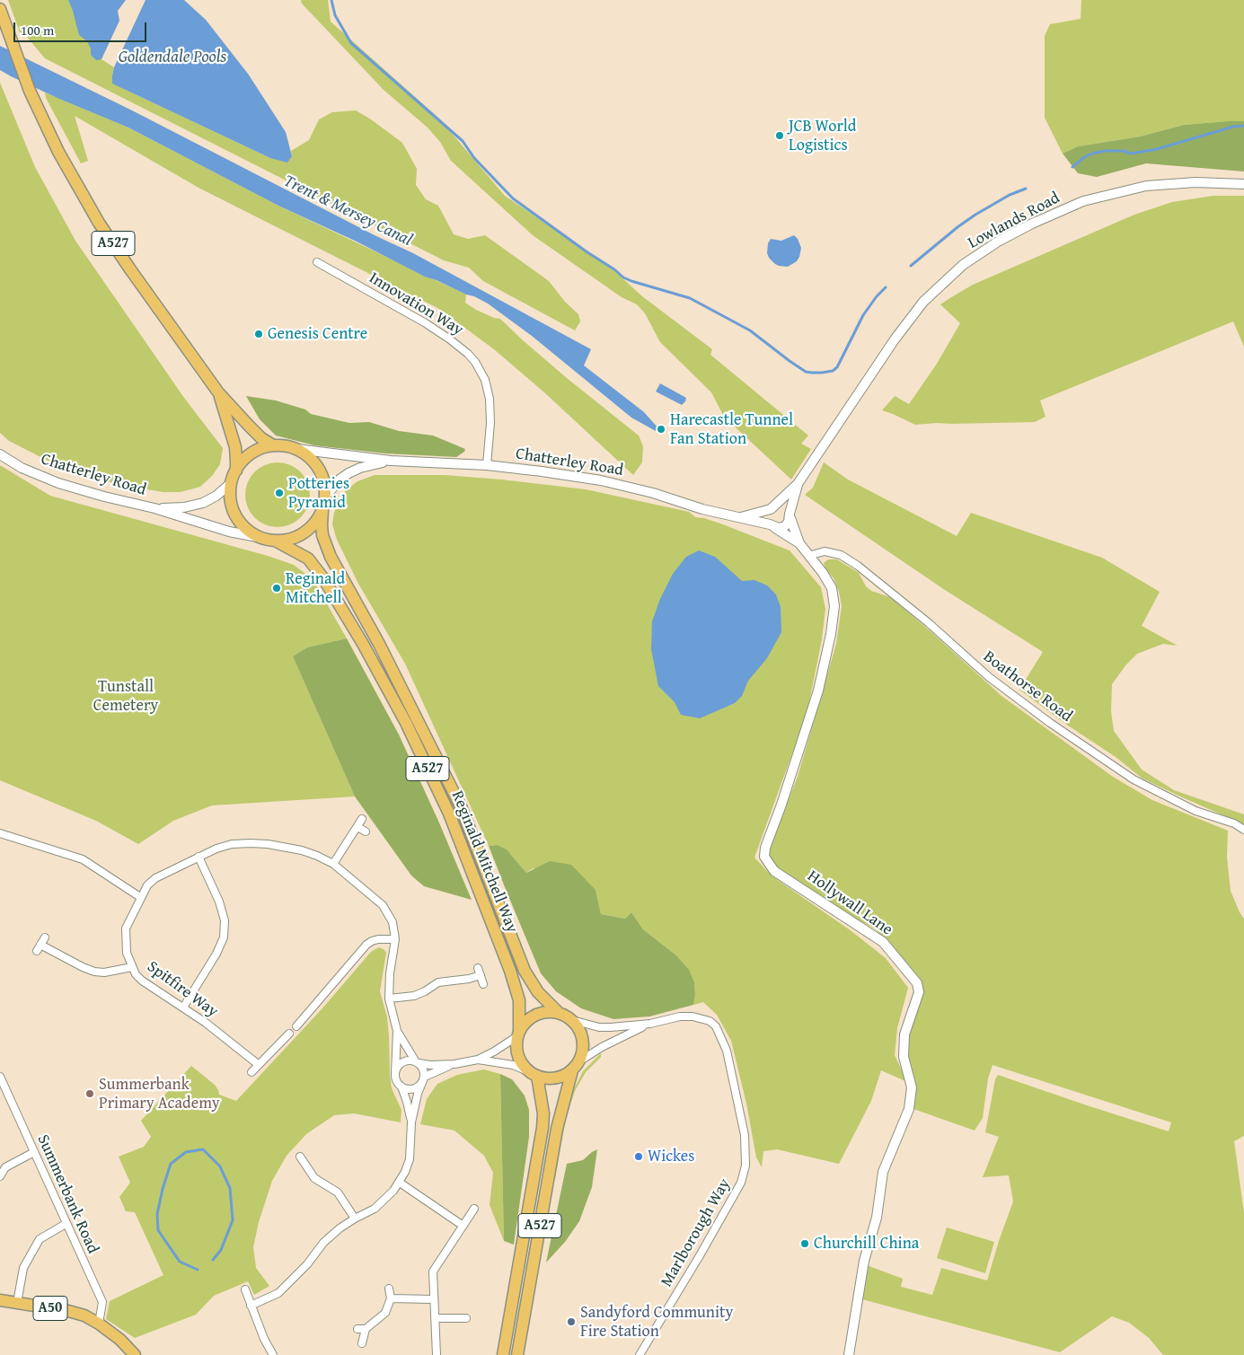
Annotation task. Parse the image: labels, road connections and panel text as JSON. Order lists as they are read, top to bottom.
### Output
{
  "streets": {
    "main road": ["A527", "Reginald Mitchell Way", "A50"],
    "street": [
      "Lowlands Road",
      "Innovation Way",
      "Chatterley Road",
      "Boathorse Road",
      "Hollywall Lane",
      "Spitfire Way",
      "Summerbank Road",
      "Marlborough Way"
    ]
  },
  "crossings": [
    ["Lowlands Road", "Chatterley Road"],
    ["Lowlands Road", "Hollywall Lane"],
    ["A527", "Chatterley Road"],
    ["A527", "Reginald Mitchell Way"],
    ["A527", "Marlborough Way"],
    ["Innovation Way", "Chatterley Road"],
    ["Chatterley Road", "Reginald Mitchell Way"],
    ["Chatterley Road", "Hollywall Lane"],
    ["Boathorse Road", "Hollywall Lane"],
    ["Reginald Mitchell Way", "Marlborough Way"],
    ["Summerbank Road", "A50"]
  ],
  "water": ["Goldendale Pools", "Trent & Mersey Canal"],
  "parks": ["Tunstall Cemetery"],
  "places": [
    "JCB World Logistics",
    "Genesis Centre",
    "Harecastle Tunnel Fan Station",
    "Potteries Pyramid",
    "Reginald Mitchell",
    "Summerbank Primary Academy",
    "Wickes",
    "Churchill China",
    "Sandyford Community Fire Station"
  ],
  "scale_bar": "100 m"
}
